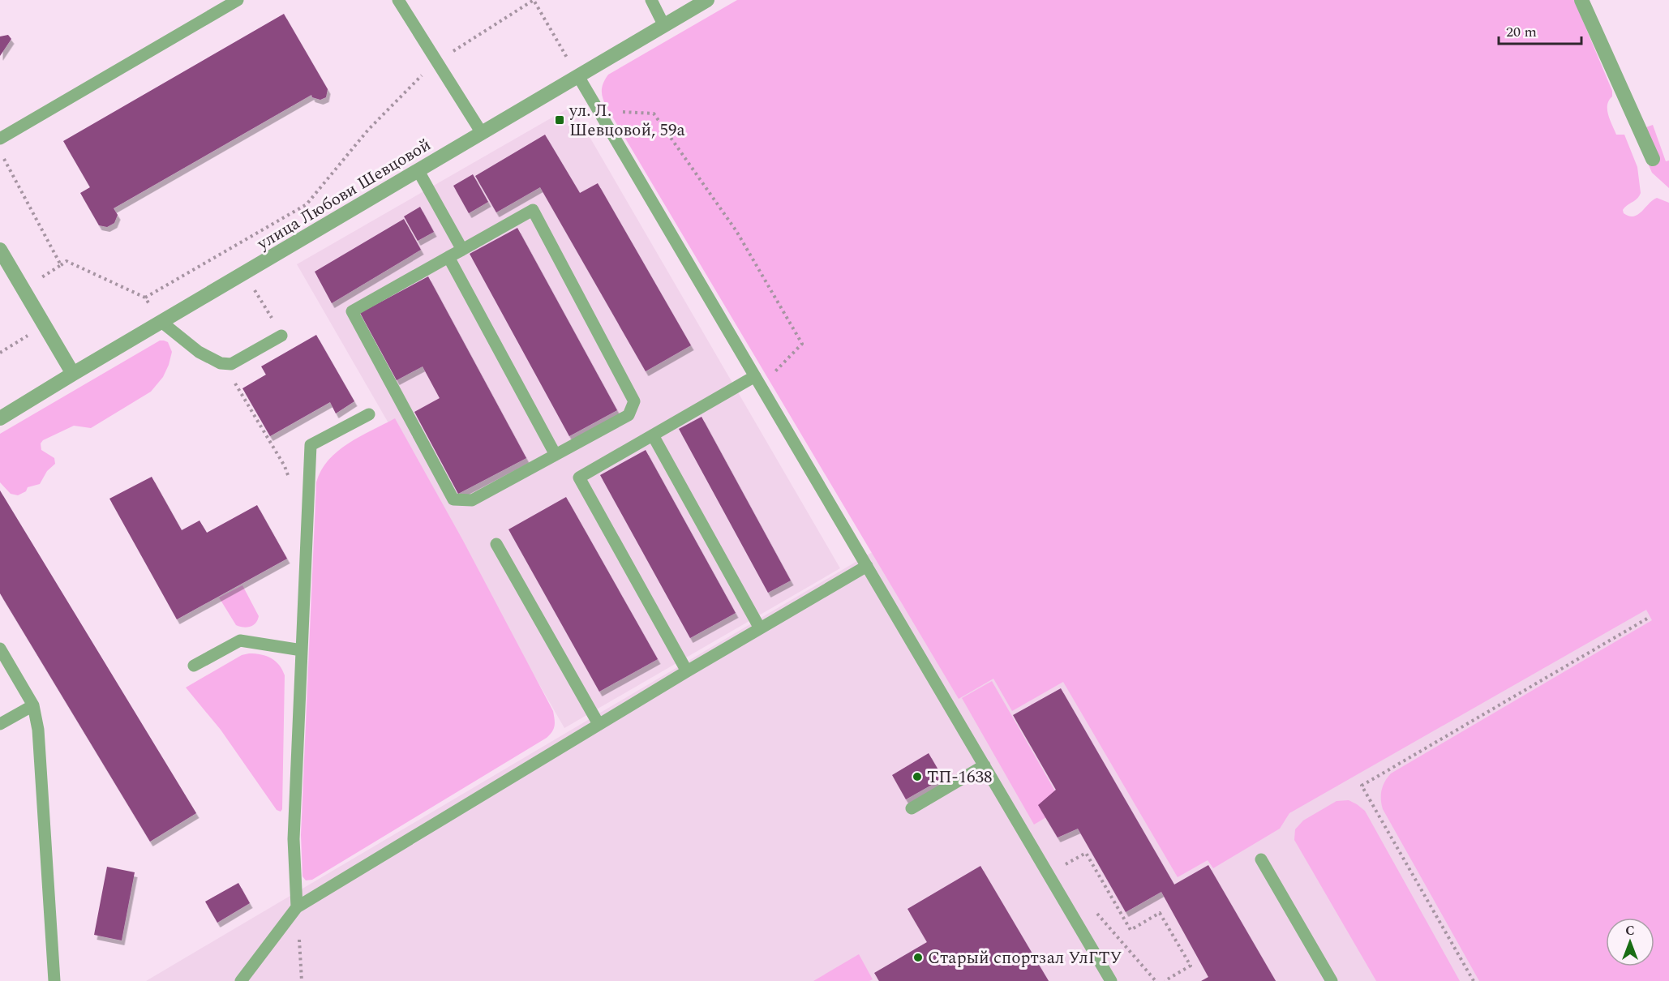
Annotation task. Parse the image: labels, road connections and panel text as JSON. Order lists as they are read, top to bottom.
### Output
{
  "streets": {
    "street": ["улица Любови Шевцовой"]
  },
  "places": {
    "transit": ["ул. Л. Шевцовой, 59а"],
    "other": ["ТП-1638", "Старый спортзал УлГТУ"]
  },
  "scale_bar": "20 m",
  "north": "top"
}
